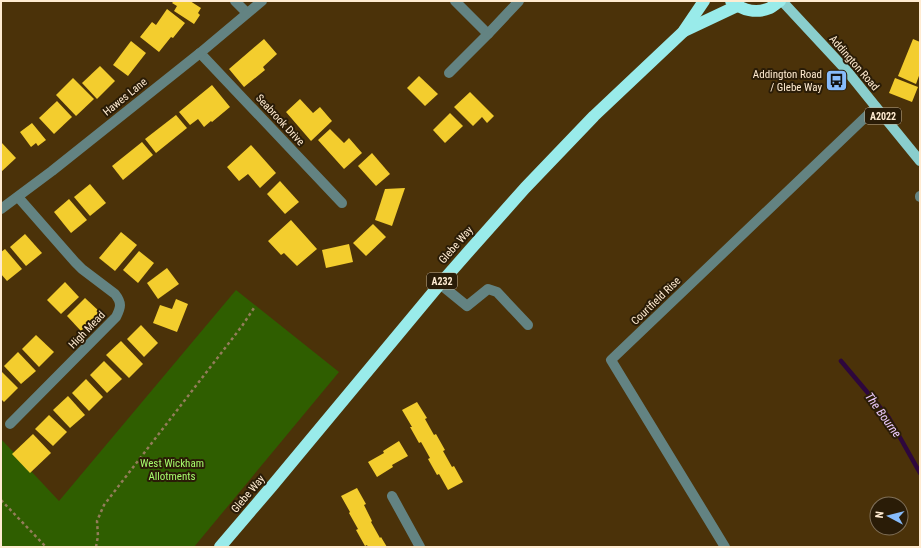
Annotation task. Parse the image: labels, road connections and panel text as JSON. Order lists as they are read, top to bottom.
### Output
{
  "streets": {
    "highway": ["Glebe Way", "A232"],
    "main road": ["Addington Road", "A2022"],
    "street": [
      "Hawes Lane",
      "Seabrook Drive",
      "Courtfield Rise",
      "High Mead"
    ]
  },
  "crossings": [
    ["Addington Road", "A232"],
    ["Addington Road", "Courtfield Rise"],
    ["Hawes Lane", "Seabrook Drive"],
    ["Hawes Lane", "High Mead"],
    ["Glebe Way", "A232"]
  ],
  "water": ["The Bourne"],
  "parks": ["West Wickham Allotments"],
  "places": {
    "bus stop": ["Addington Road / Glebe Way"]
  },
  "north": "left"
}
